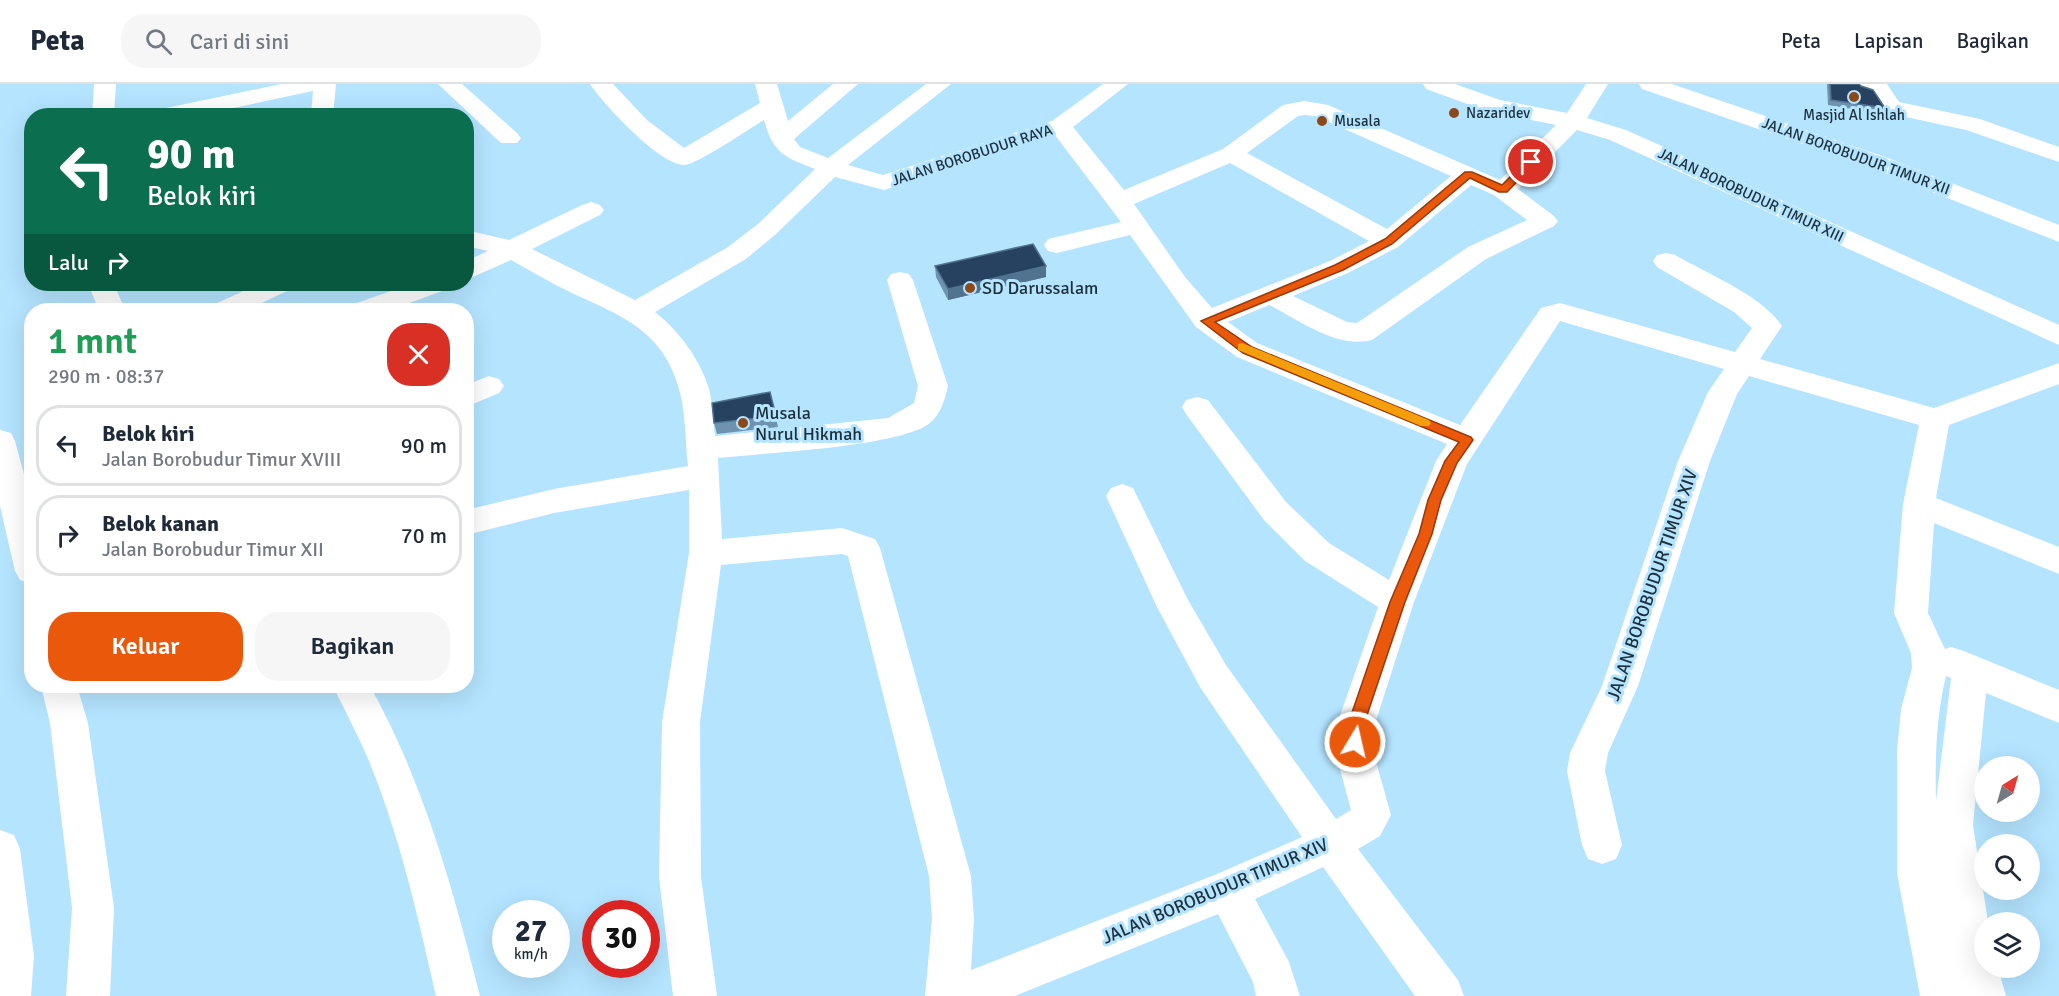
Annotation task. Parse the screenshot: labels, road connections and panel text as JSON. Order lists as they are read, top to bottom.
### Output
{
  "streets": {
    "main road": [
      "JALAN BOROBUDUR RAYA",
      "JALAN BOROBUDUR TIMUR XII",
      "JALAN BOROBUDUR TIMUR XIII",
      "JALAN BOROBUDUR TIMUR XIV"
    ]
  },
  "places": [
    "Masjid Al Ishlah",
    "Nazaridev",
    "Musala",
    "SD Darussalam",
    "Musala Nurul Hikmah"
  ],
  "north": "top right",
  "page": {
    "header": "Peta",
    "search": "Cari di sini",
    "nav": ["Peta", "Lapisan", "Bagikan"],
    "turn": ["90 m", "Belok kiri"],
    "then": "Lalu",
    "heading": ["1 mnt", "290 m · 08:37"],
    "list": [
      {
        "name": "Belok kiri",
        "note": "Jalan Borobudur Timur XVIII",
        "value": "90 m"
      },
      {
        "name": "Belok kanan",
        "note": "Jalan Borobudur Timur XII",
        "value": "70 m"
      }
    ],
    "buttons": ["Keluar", "Bagikan"],
    "speed": "27 km/h",
    "limit": "30"
  }
}
